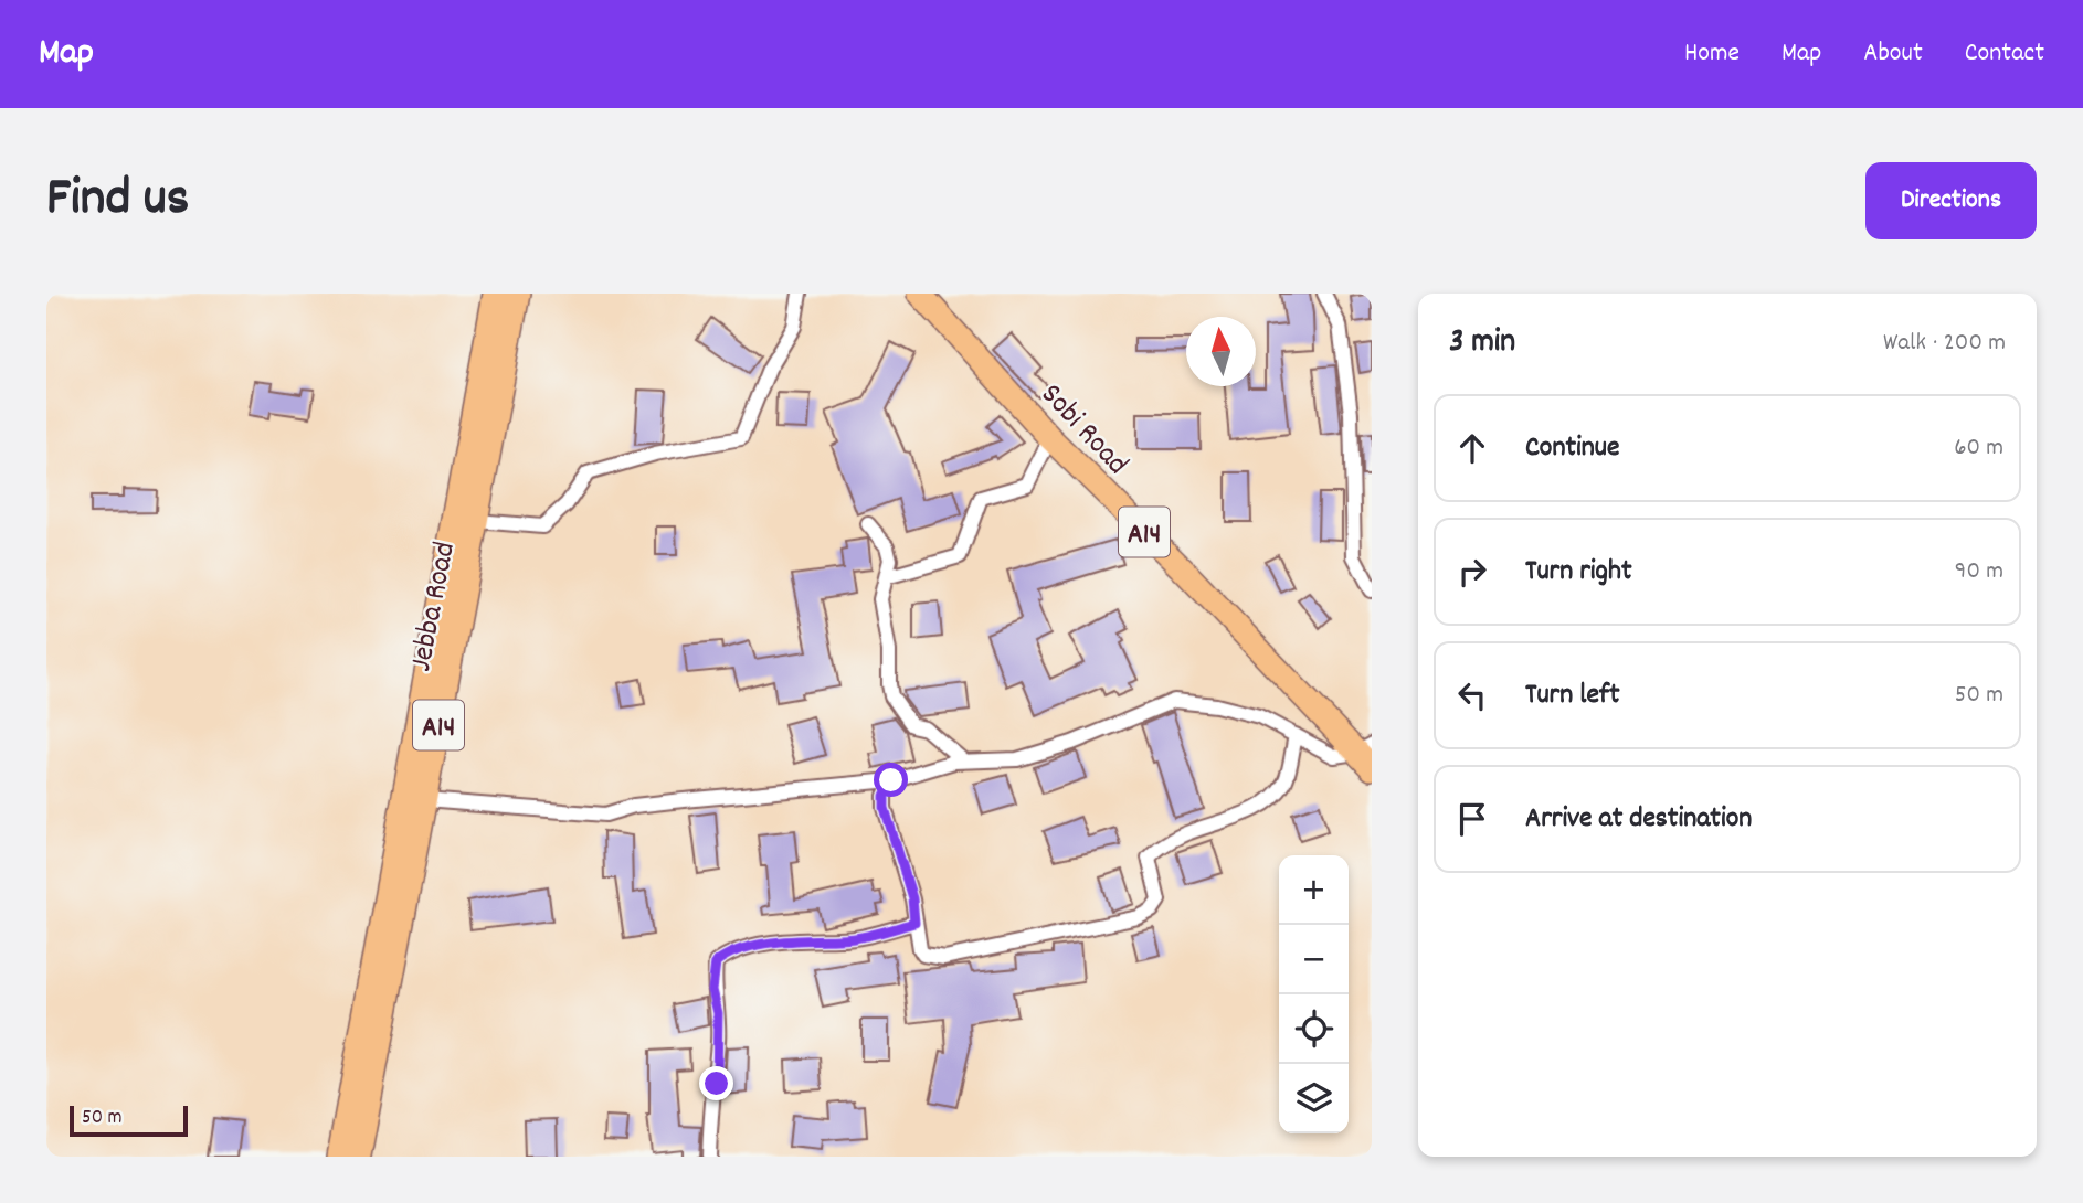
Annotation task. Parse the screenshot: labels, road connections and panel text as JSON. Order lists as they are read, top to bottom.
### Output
{
  "streets": {
    "highway": ["Sobi Road", "A14", "Jebba Road"]
  },
  "scale_bar": "50 m",
  "north": "top",
  "page": {
    "header": "Map",
    "nav": [
      "Home",
      "Map",
      "About",
      "Contact"
    ],
    "title": "Find us",
    "buttons": "Directions",
    "heading": ["3 min", "Walk · 200 m"],
    "list": [
      ["Continue", "60 m"],
      ["Turn right", "90 m"],
      ["Turn left", "50 m"],
      "Arrive at destination"
    ],
    "map_buttons": ["+", "−"],
    "scale": "50 m"
  }
}
